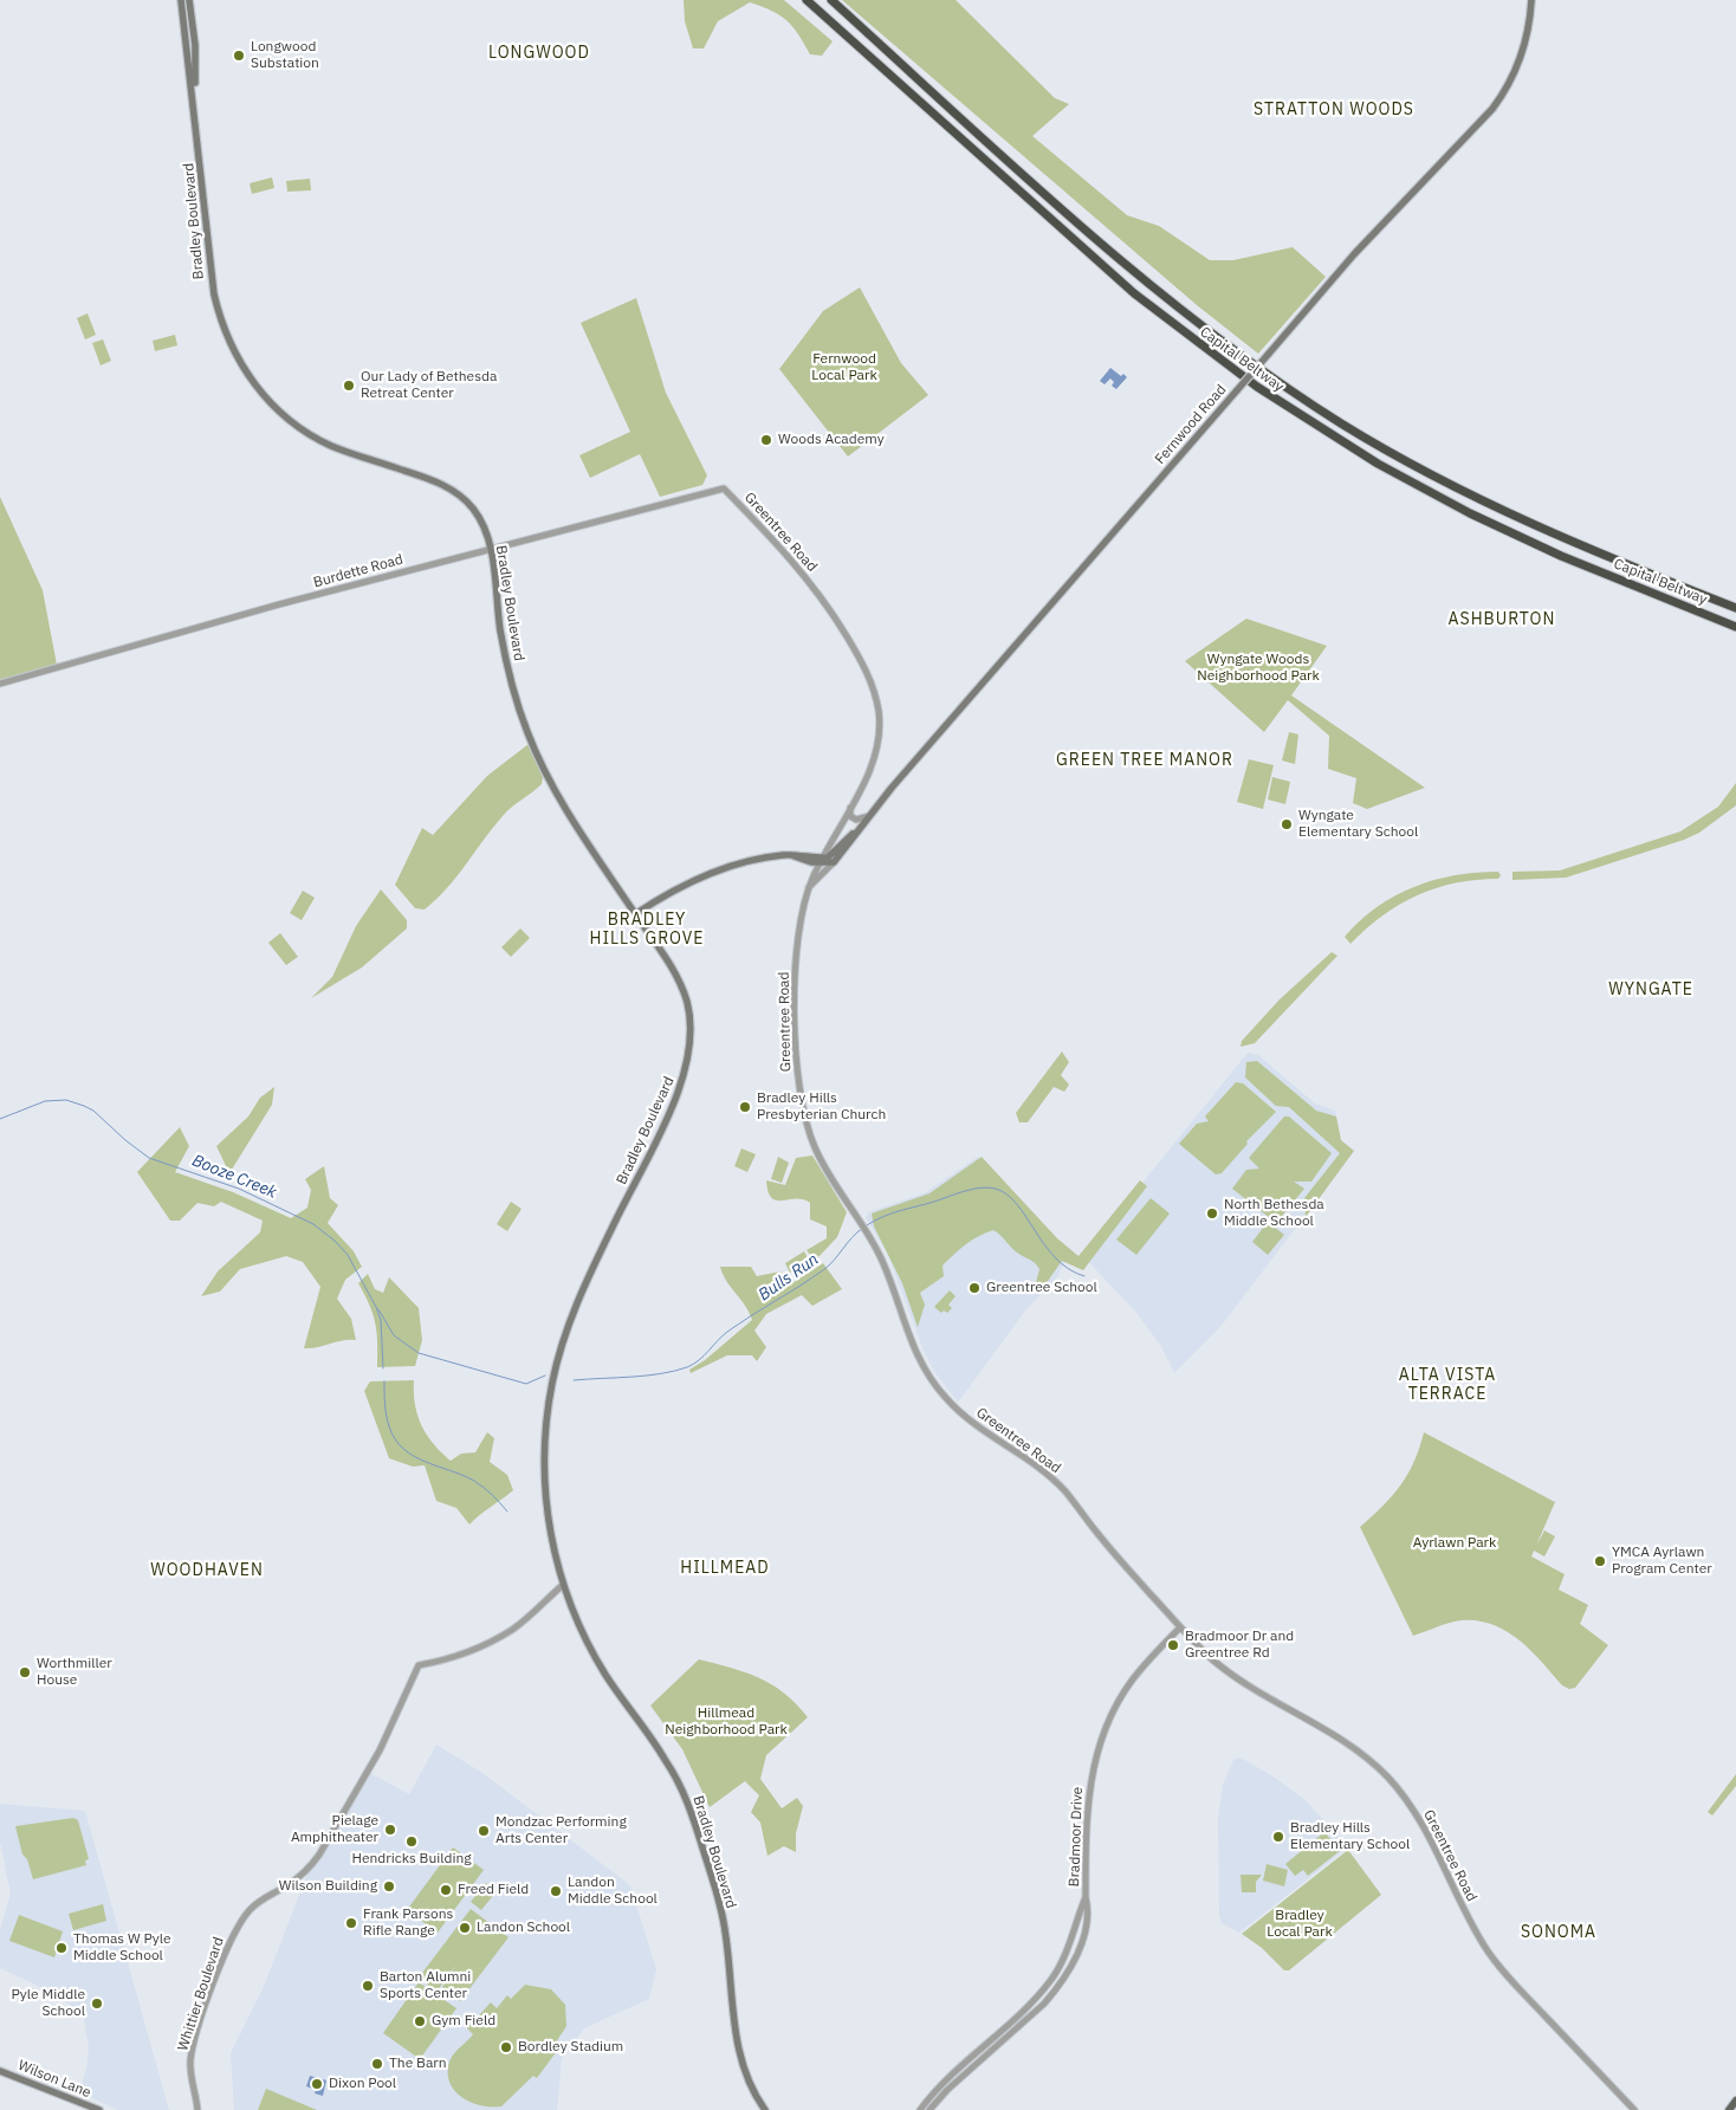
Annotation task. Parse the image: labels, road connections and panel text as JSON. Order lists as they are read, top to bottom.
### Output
{
  "streets": {
    "highway": ["Capital Beltway"],
    "main road": ["Bradley Boulevard", "Fernwood Road", "Wilson Lane"],
    "street": [
      "Greentree Road",
      "Burdette Road",
      "Bradmoor Drive",
      "Whittier Boulevard"
    ]
  },
  "crossings": [
    ["Bradley Boulevard", "Burdette Road"],
    ["Bradley Boulevard", "Whittier Boulevard"],
    ["Fernwood Road", "Greentree Road"],
    ["Greentree Road", "Burdette Road"],
    ["Greentree Road", "Bradmoor Drive"]
  ],
  "districts": [
    "LONGWOOD",
    "STRATTON WOODS",
    "ASHBURTON",
    "GREEN TREE MANOR",
    "BRADLEY HILLS GROVE",
    "WYNGATE",
    "ALTA VISTA TERRACE",
    "HILLMEAD",
    "WOODHAVEN",
    "SONOMA"
  ],
  "water": ["Booze Creek", "Bulls Run"],
  "parks": [
    "Fernwood Local Park",
    "Wyngate Woods Neighborhood Park",
    "Ayrlawn Park",
    "Hillmead Neighborhood Park",
    "Bradley Local Park"
  ],
  "places": [
    "Longwood Substation",
    "Our Lady of Bethesda Retreat Center",
    "Woods Academy",
    "Wyngate Elementary School",
    "Bradley Hills Presbyterian Church",
    "North Bethesda Middle School",
    "Greentree School",
    "YMCA Ayrlawn Program Center",
    "Bradmoor Dr and Greentree Rd",
    "Worthmiller House",
    "Pielage Amphitheater",
    "Mondzac Performing Arts Center",
    "Bradley Hills Elementary School",
    "Hendricks Building",
    "Wilson Building",
    "Freed Field",
    "Landon Middle School",
    "Frank Parsons Rifle Range",
    "Landon School",
    "Thomas W Pyle Middle School",
    "Barton Alumni Sports Center",
    "Pyle Middle School",
    "Gym Field",
    "Bordley Stadium",
    "The Barn",
    "Dixon Pool"
  ]
}
